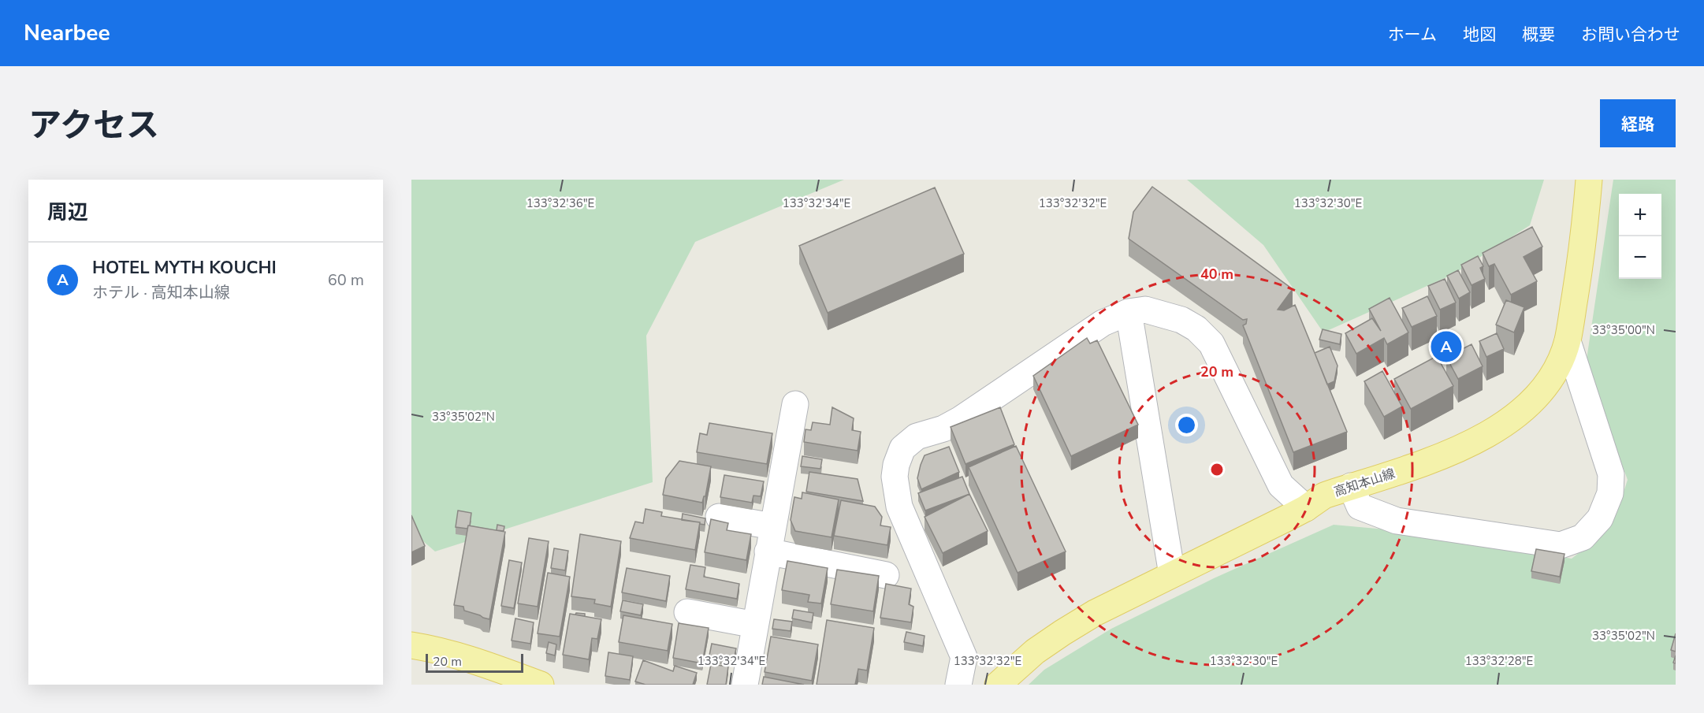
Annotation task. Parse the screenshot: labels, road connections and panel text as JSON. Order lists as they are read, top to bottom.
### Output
{
  "streets": {
    "main road": ["高知本山線"]
  },
  "scale_bar": "20 m",
  "page": {
    "header": "Nearbee",
    "nav": [
      "ホーム",
      "地図",
      "概要",
      "お問い合わせ"
    ],
    "title": "アクセス",
    "buttons": "経路",
    "heading": "周辺",
    "map_buttons": ["+", "−"],
    "list": [
      {
        "mark": "A",
        "name": "HOTEL MYTH KOUCHI",
        "note": "ホテル · 高知本山線",
        "value": "60 m"
      }
    ],
    "pins": "A",
    "scale": "20 m"
  },
  "coordinates": [
    "133°32'36\"E",
    "133°32'34\"E",
    "133°32'32\"E",
    "133°32'30\"E",
    "33°35'00\"N",
    "33°35'02\"N",
    "133°32'28\"E"
  ],
  "rings": ["40 m", "20 m"]
}
